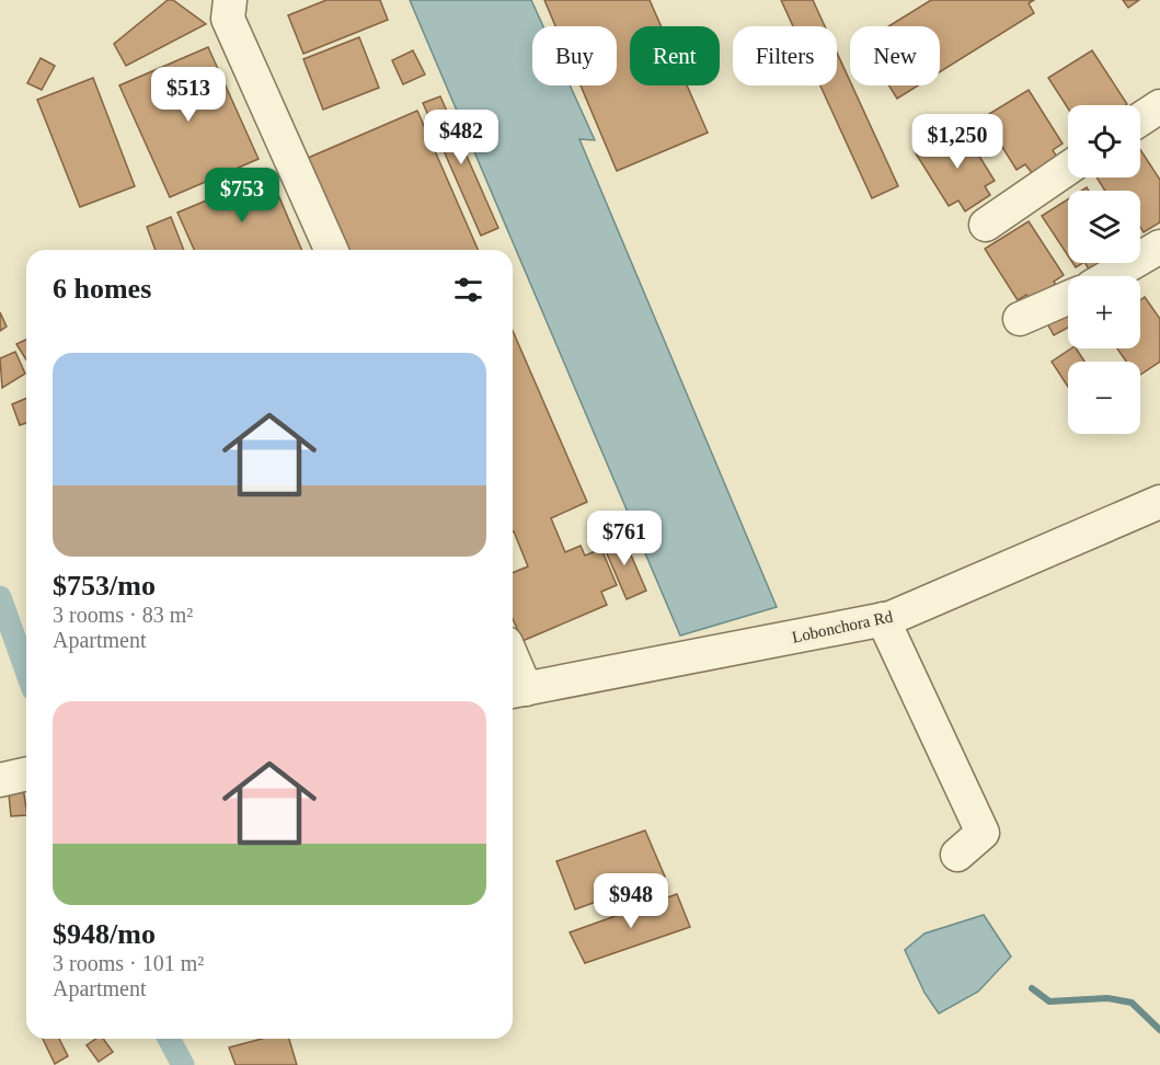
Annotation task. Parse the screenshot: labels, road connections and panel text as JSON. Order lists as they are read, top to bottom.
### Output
{
  "streets": {
    "street": ["Lobonchora Rd"]
  },
  "page": {
    "chip": [
      "Buy",
      "Rent",
      "Filters",
      "New"
    ],
    "price": [
      "$513",
      "$482",
      "$1,250",
      "$753",
      "$761",
      "$948"
    ],
    "map_buttons": ["+", "−"],
    "heading": "6 homes",
    "list": [
      {
        "name": "$753/mo",
        "note": "3 rooms · 83 m² · Apartment"
      },
      {
        "name": "$948/mo",
        "note": "3 rooms · 101 m² · Apartment"
      }
    ]
  }
}
